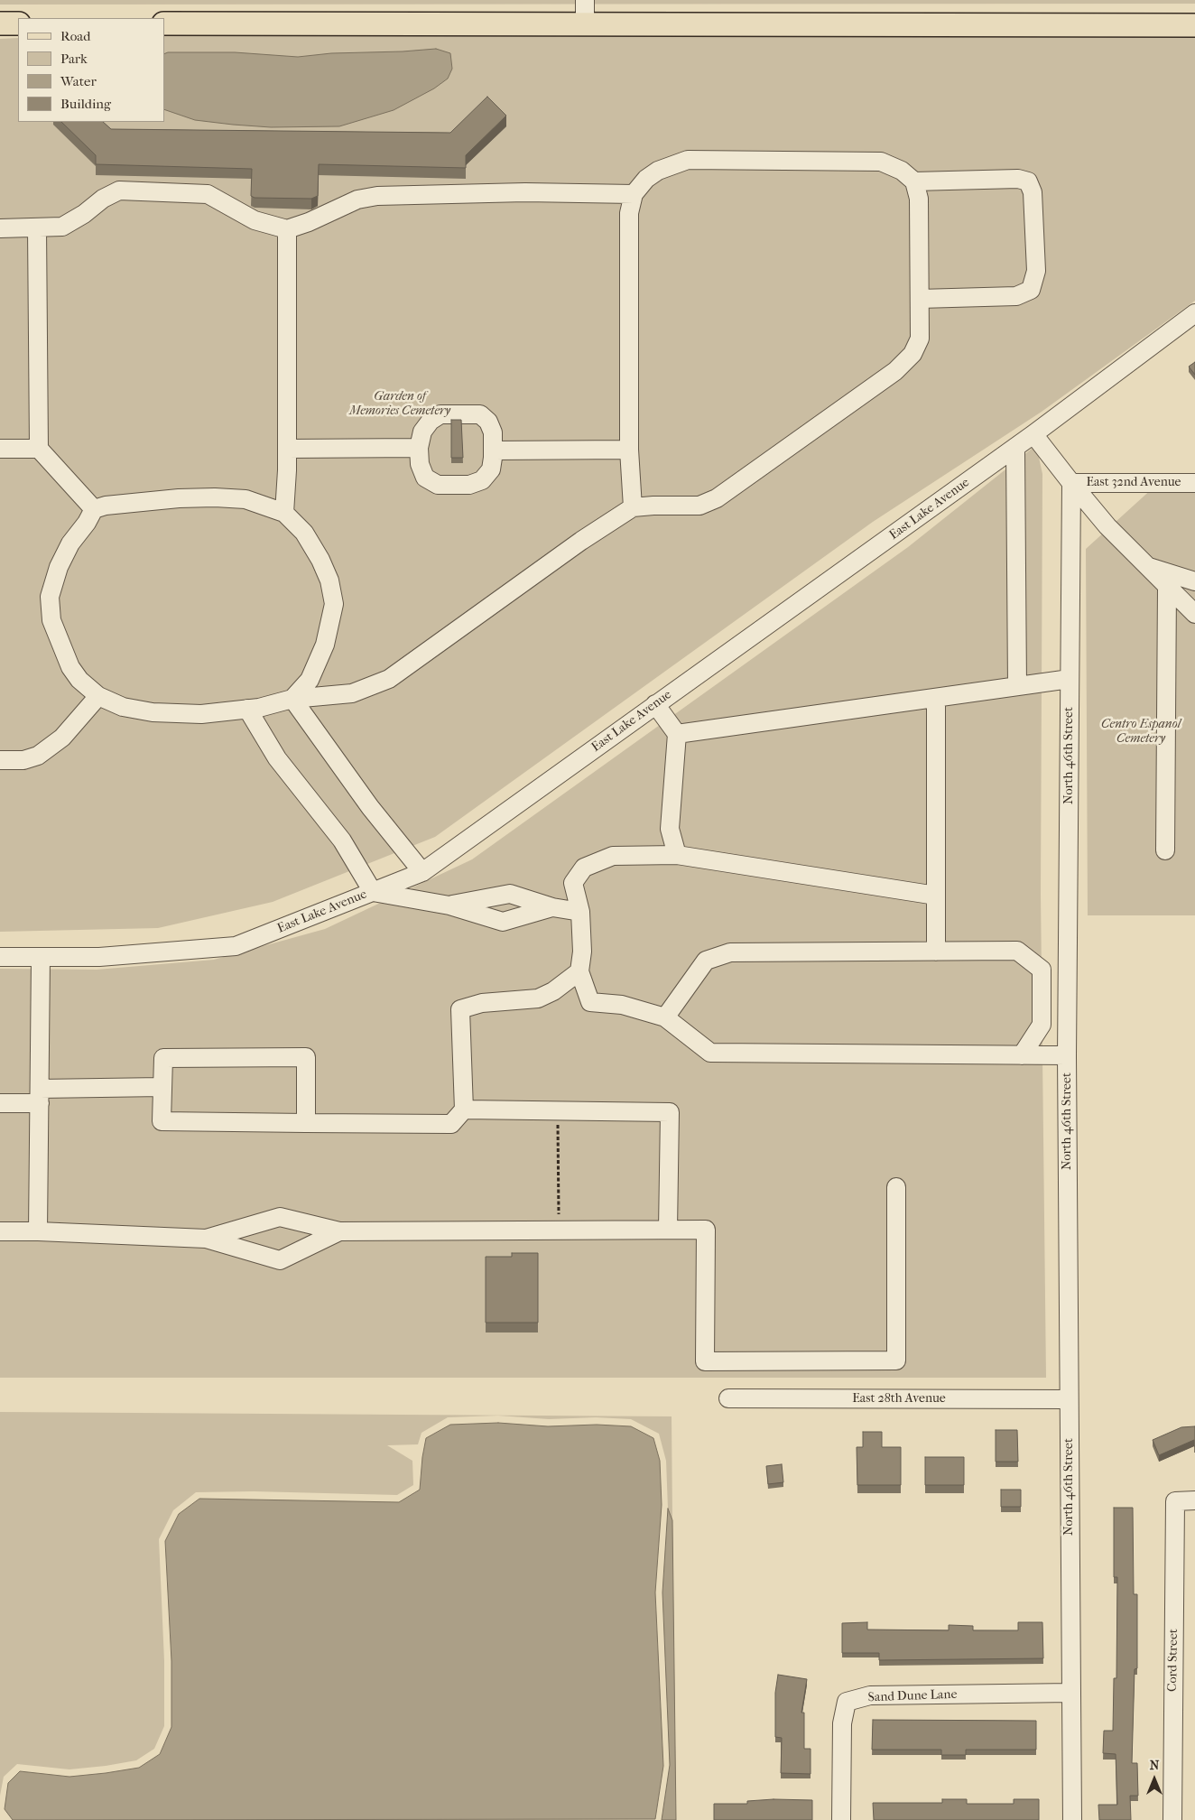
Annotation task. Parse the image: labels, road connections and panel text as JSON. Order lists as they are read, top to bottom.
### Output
{
  "streets": {
    "street": [
      "East 32nd Avenue",
      "East Lake Avenue",
      "North 46th Street",
      "East 28th Avenue",
      "Cord Street",
      "Sand Dune Lane"
    ]
  },
  "crossings": [
    ["East 32nd Avenue", "North 46th Street"],
    ["North 46th Street", "East 28th Avenue"],
    ["North 46th Street", "Sand Dune Lane"]
  ],
  "parks": ["Garden of Memories Cemetery", "Centro Espanol Cemetery"],
  "legend": [
    "Road",
    "Park",
    "Water",
    "Building"
  ],
  "north": "top"
}
